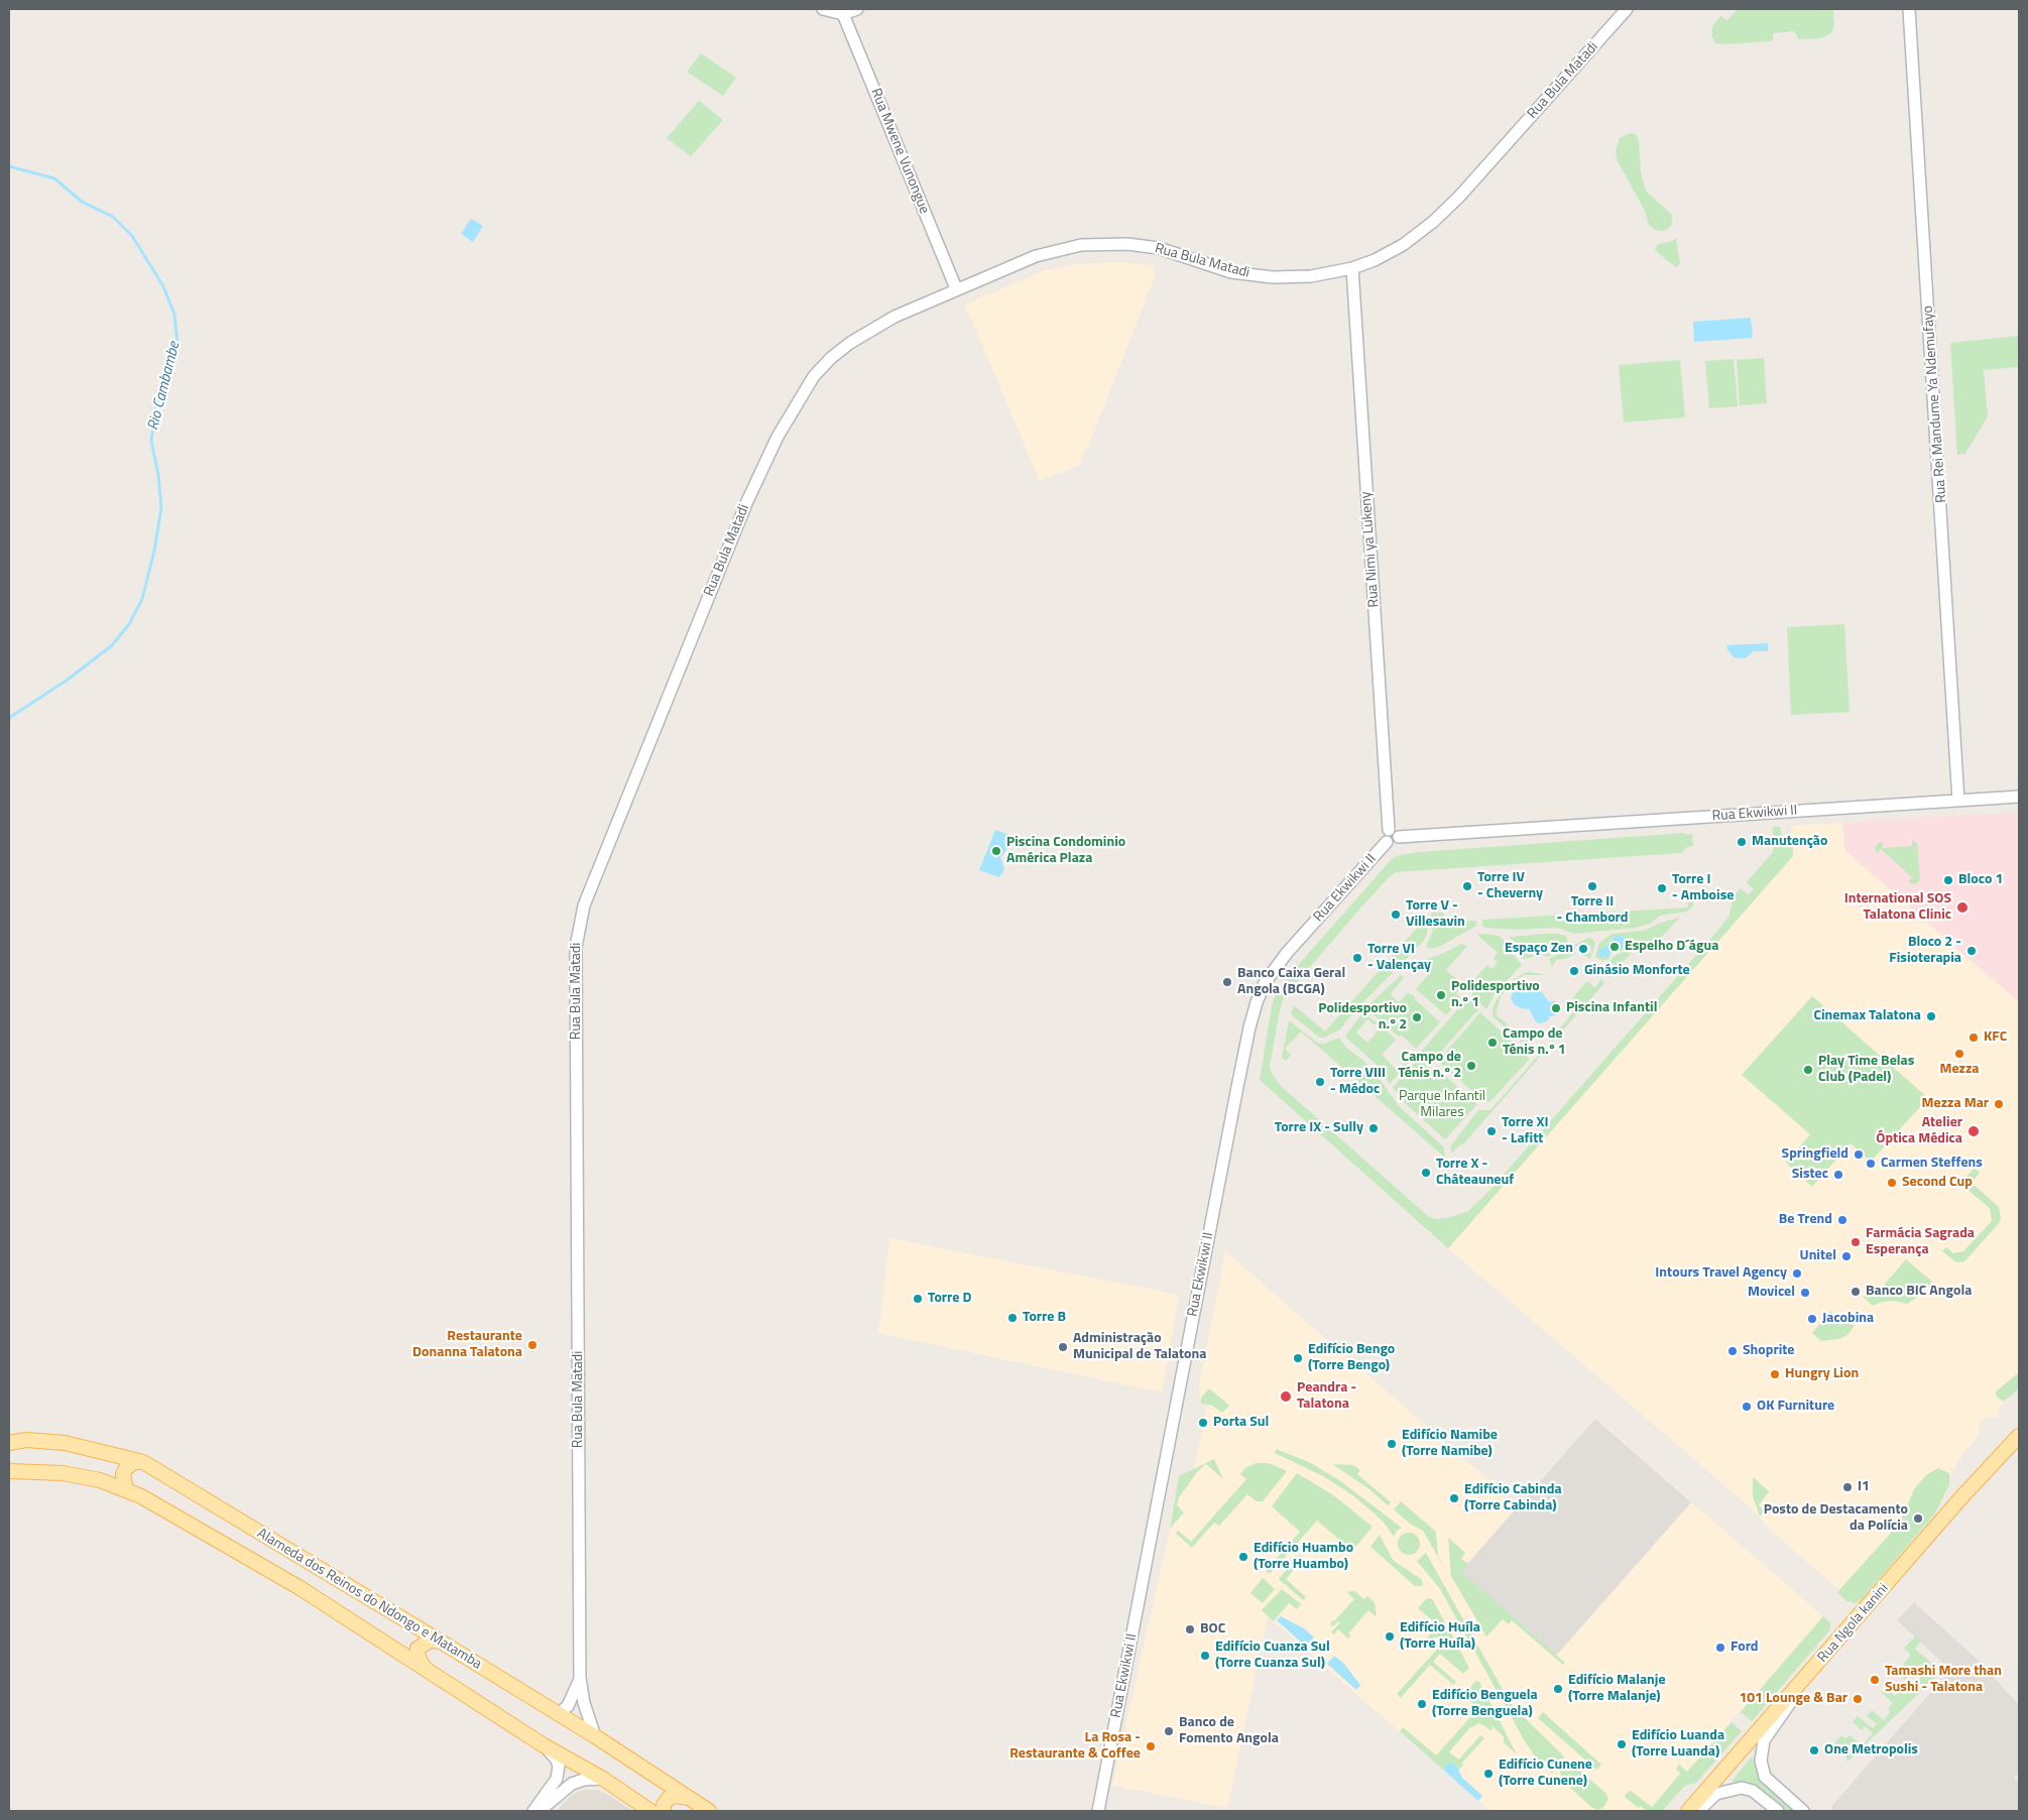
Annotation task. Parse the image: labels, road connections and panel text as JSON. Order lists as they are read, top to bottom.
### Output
{
  "streets": {
    "main road": ["Alameda dos Reinos do Ndongo e Matamba", "Rua Ngola kanini"],
    "street": [
      "Rua Bula Matadi",
      "Rua Mwene Vunongue",
      "Rua Rei Mandume Ya Ndemufayo",
      "Rua Nimi ya Lukeny",
      "Rua Ekwikwi II"
    ]
  },
  "crossings": [
    ["Rua Bula Matadi", "Rua Mwene Vunongue"],
    ["Rua Bula Matadi", "Rua Nimi ya Lukeny"],
    ["Rua Bula Matadi", "Alameda dos Reinos do Ndongo e Matamba"],
    ["Rua Rei Mandume Ya Ndemufayo", "Rua Ekwikwi II"],
    ["Rua Nimi ya Lukeny", "Rua Ekwikwi II"]
  ],
  "water": ["Rio Cambambe"],
  "parks": ["Parque Infantil Milares"],
  "places": [
    "Manutenção",
    "Piscina Condominio América Plaza",
    "Bloco 1",
    "Torre IV - Cheverny",
    "Torre II - Chambord",
    "Torre I - Amboise",
    "International SOS Talatona Clinic",
    "Torre V - Villesavin",
    "Espelho D´água",
    "Espaço Zen",
    "Bloco 2 - Fisioterapia",
    "Torre VI - Valençay",
    "Ginásio Monforte",
    "Banco Caixa Geral Angola (BCGA)",
    "Polidesportivo n.º 1",
    "Piscina Infantil",
    "Cinemax Talatona",
    "Polidesportivo n.º 2",
    "KFC",
    "Campo de Ténis n.º 1",
    "Mezza",
    "Campo de Ténis n.º 2",
    "Play Time Belas Club (Padel)",
    "Torre VIII - Médoc",
    "Mezza Mar",
    "Torre IX - Sully",
    "Torre XI - Lafitt",
    "Atelier Óptica Médica",
    "Springfield",
    "Carmen Steffens",
    "Torre X - Châteauneuf",
    "Sistec",
    "Second Cup",
    "Be Trend",
    "Farmácia Sagrada Esperança",
    "Unitel",
    "Intours Travel Agency",
    "Banco BIC Angola",
    "Movicel",
    "Torre D",
    "Torre B",
    "Jacobina",
    "Restaurante Donanna Talatona",
    "Administração Municipal de Talatona",
    "Shoprite",
    "Edifício Bengo (Torre Bengo)",
    "Hungry Lion",
    "Peandra - Talatona",
    "OK Furniture",
    "Porta Sul",
    "Edifício Namibe (Torre Namibe)",
    "I1",
    "Edifício Cabinda (Torre Cabinda)",
    "Posto de Destacamento da Polícia",
    "Edifício Huambo (Torre Huambo)",
    "BOC",
    "Edifício Huíla (Torre Huíla)",
    "Ford",
    "Edifício Cuanza Sul (Torre Cuanza Sul)",
    "Tamashi More than Sushi - Talatona",
    "Edifício Malanje (Torre Malanje)",
    "101 Lounge & Bar",
    "Edifício Benguela (Torre Benguela)",
    "Banco de Fomento Angola",
    "Edifício Luanda (Torre Luanda)",
    "La Rosa - Restaurante & Coffee",
    "One Metropolis",
    "Edifício Cunene (Torre Cunene)"
  ]
}
